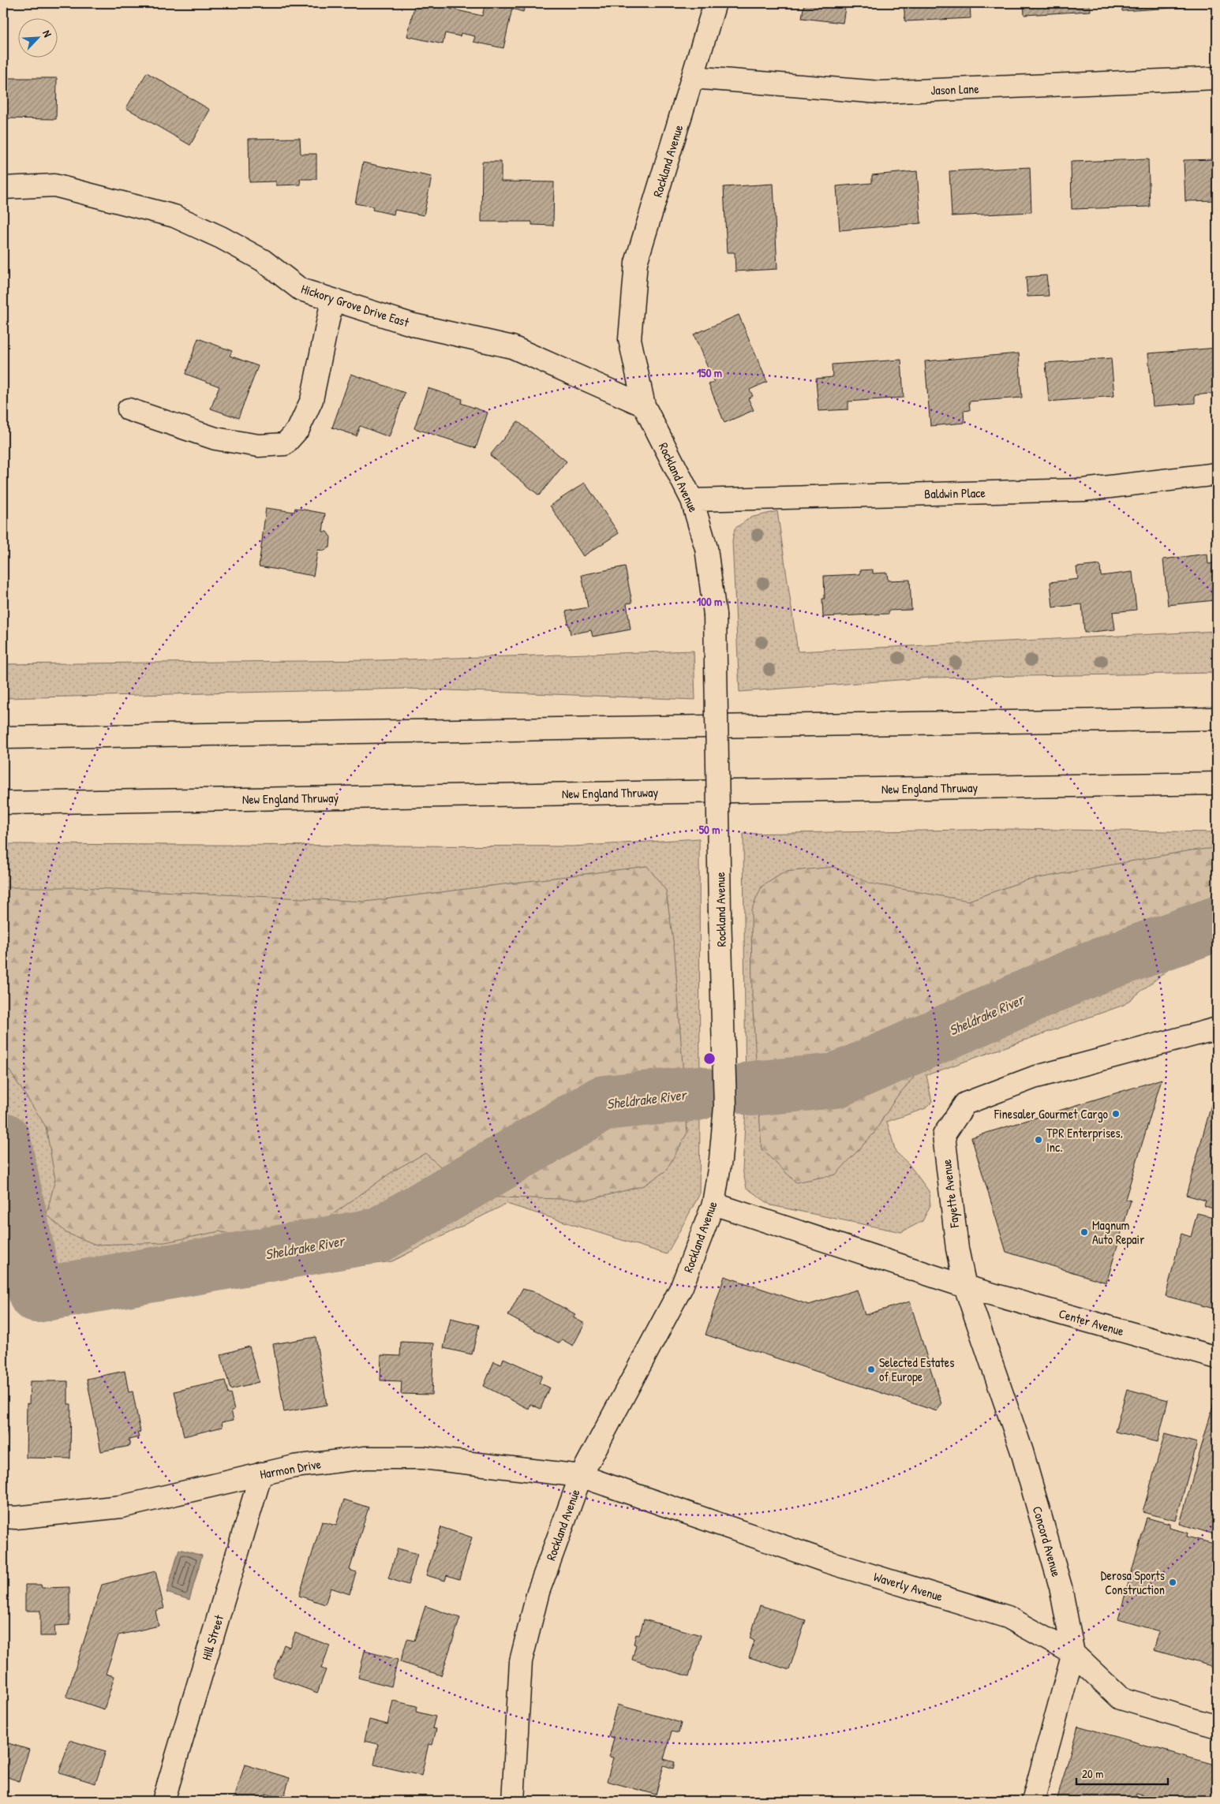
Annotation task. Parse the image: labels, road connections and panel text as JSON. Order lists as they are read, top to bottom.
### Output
{
  "streets": {
    "main road": [
      "Jason Lane",
      "Rockland Avenue",
      "Hickory Grove Drive East",
      "Baldwin Place",
      "New England Thruway",
      "Fayette Avenue",
      "Center Avenue",
      "Harmon Drive",
      "Concord Avenue",
      "Waverly Avenue",
      "Hill Street"
    ]
  },
  "crossings": [
    ["Jason Lane", "Rockland Avenue"],
    ["Rockland Avenue", "Hickory Grove Drive East"],
    ["Rockland Avenue", "Baldwin Place"],
    ["Rockland Avenue", "Harmon Drive"],
    ["Rockland Avenue", "Waverly Avenue"],
    ["Fayette Avenue", "Center Avenue"],
    ["Fayette Avenue", "Concord Avenue"],
    ["Center Avenue", "Concord Avenue"],
    ["Harmon Drive", "Waverly Avenue"],
    ["Harmon Drive", "Hill Street"],
    ["Concord Avenue", "Waverly Avenue"]
  ],
  "water": ["Sheldrake River"],
  "places": [
    "Finesaler Gourmet Cargo",
    "TPR Enterprises, Inc.",
    "Magnum Auto Repair",
    "Selected Estates of Europe",
    "Derosa Sports Construction"
  ],
  "scale_bar": "20 m",
  "north": "top right",
  "rings": ["150 m", "100 m", "50 m"]
}
